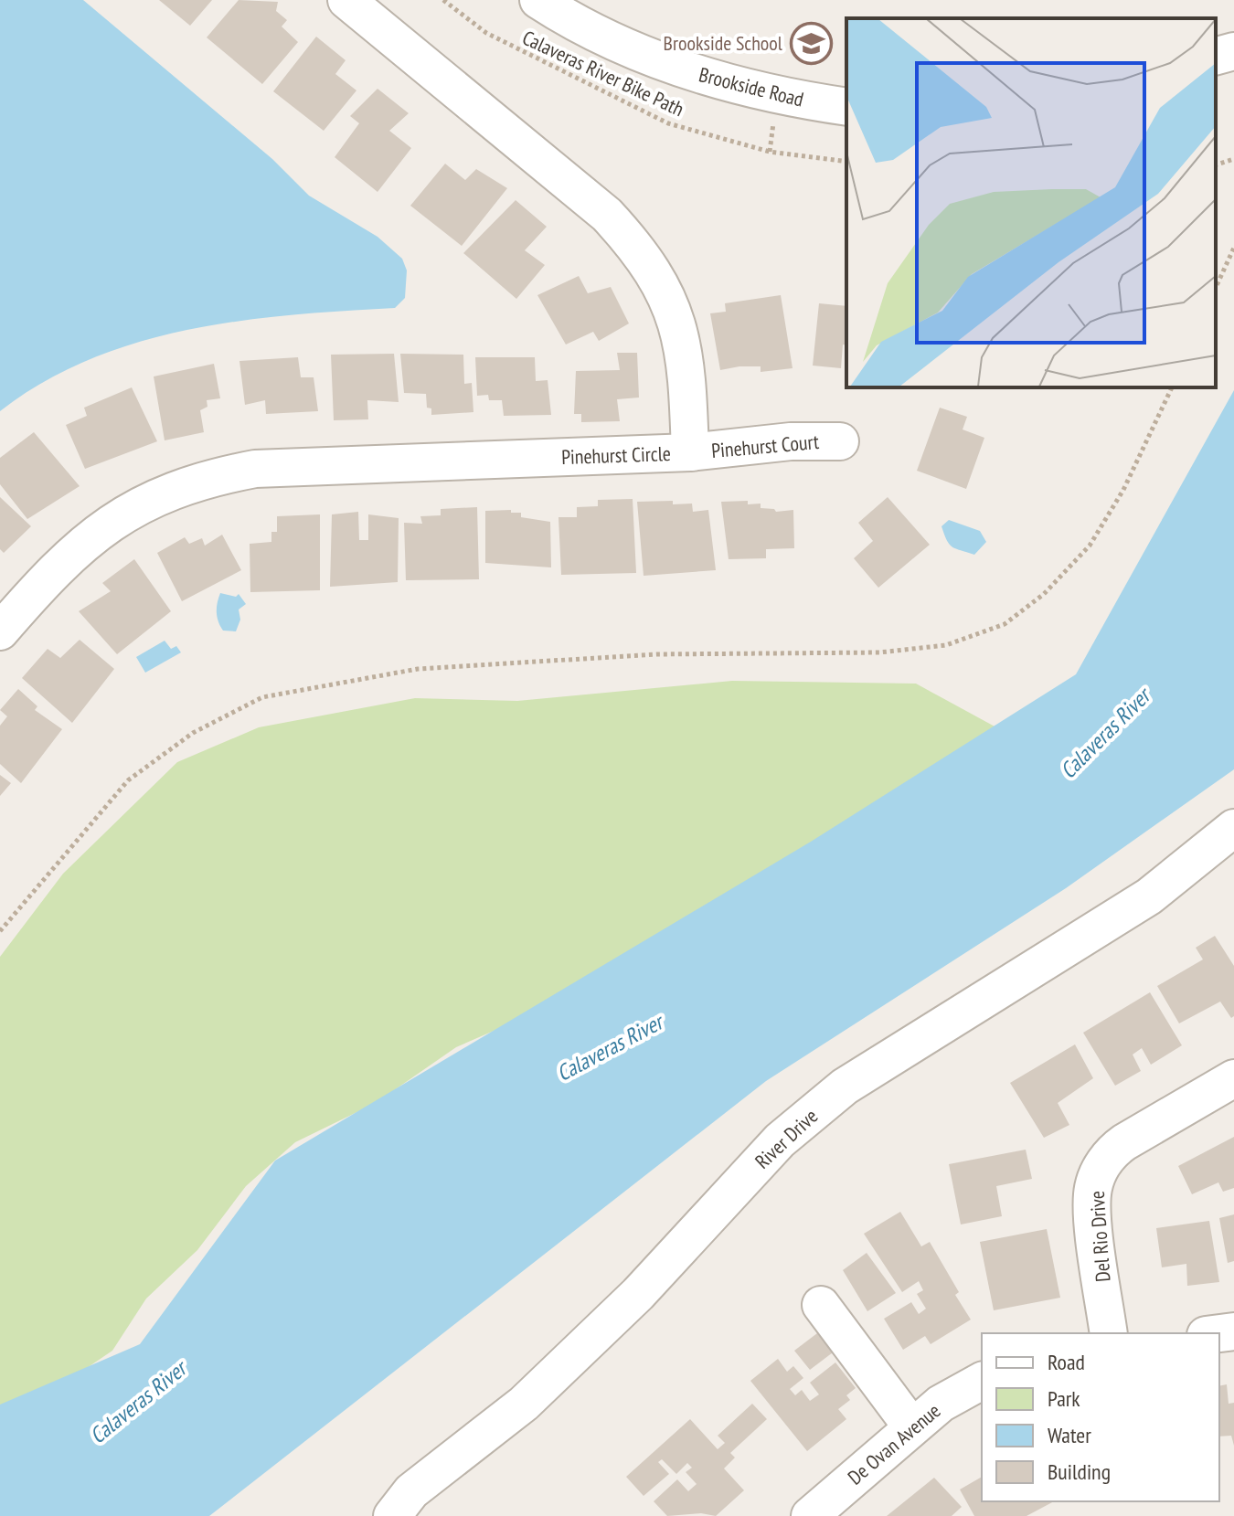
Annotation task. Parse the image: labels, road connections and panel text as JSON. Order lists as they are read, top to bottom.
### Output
{
  "streets": {
    "street": [
      "Brookside Road",
      "Pinehurst Court",
      "Pinehurst Circle",
      "River Drive",
      "Del Rio Drive",
      "De Ovan Avenue"
    ],
    "path": ["Calaveras River Bike Path"]
  },
  "crossings": [
    ["Pinehurst Court", "Pinehurst Circle"]
  ],
  "water": ["Calaveras River"],
  "places": {
    "school or university": ["Brookside School"]
  },
  "legend": [
    "Road",
    "Park",
    "Water",
    "Building"
  ]
}
